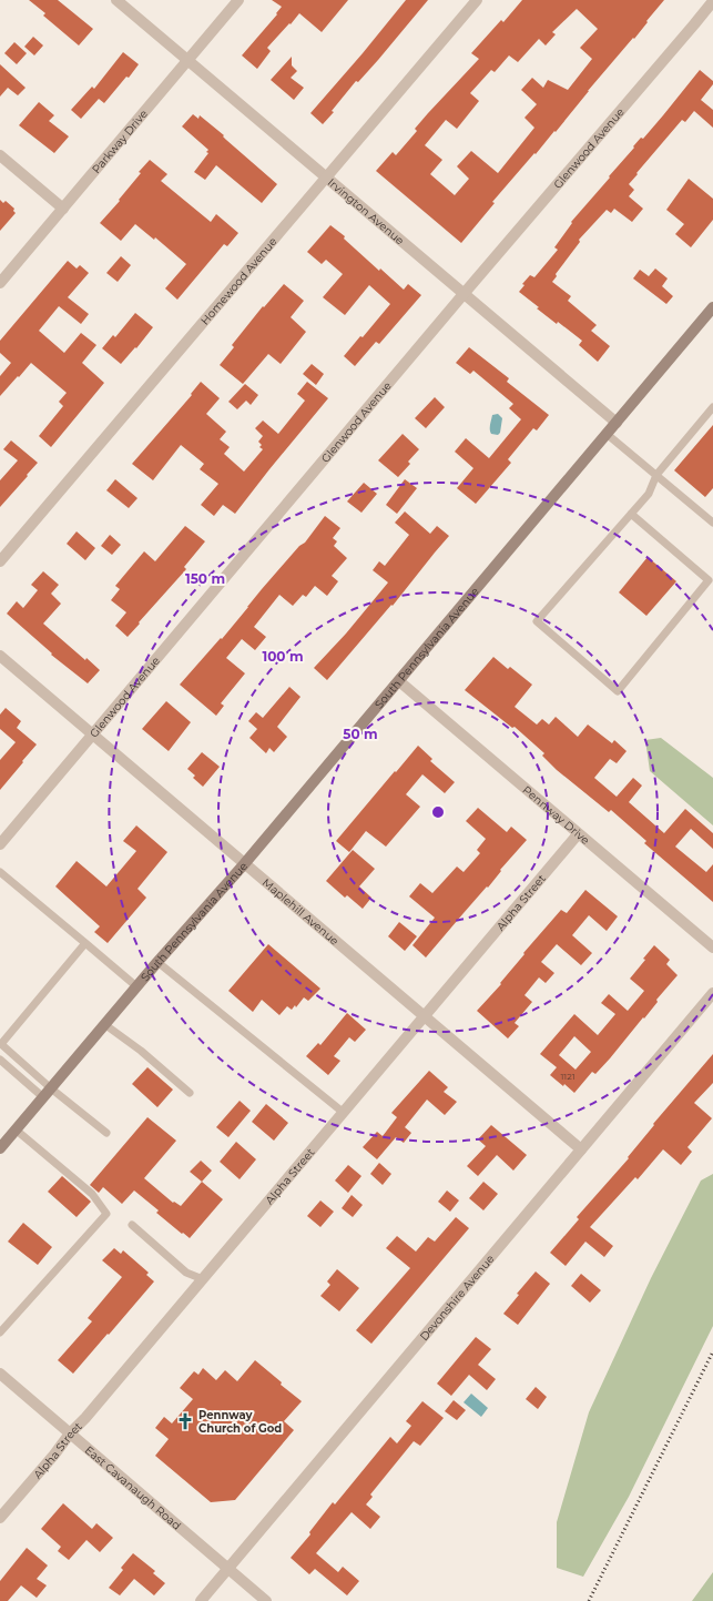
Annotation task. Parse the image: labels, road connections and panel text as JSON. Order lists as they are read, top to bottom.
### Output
{
  "streets": {
    "main road": ["South Pennsylvania Avenue"],
    "street": [
      "Parkway Drive",
      "Glenwood Avenue",
      "Irvington Avenue",
      "Homewood Avenue",
      "Pennway Drive",
      "Alpha Street",
      "Maplehill Avenue",
      "Devonshire Avenue",
      "East Cavanaugh Road"
    ]
  },
  "crossings": [
    ["Parkway Drive", "Irvington Avenue"],
    ["Glenwood Avenue", "Irvington Avenue"],
    ["Glenwood Avenue", "Maplehill Avenue"],
    ["Irvington Avenue", "Homewood Avenue"],
    ["Irvington Avenue", "South Pennsylvania Avenue"],
    ["South Pennsylvania Avenue", "Pennway Drive"],
    ["South Pennsylvania Avenue", "Maplehill Avenue"],
    ["Pennway Drive", "Alpha Street"],
    ["Alpha Street", "Maplehill Avenue"],
    ["Alpha Street", "East Cavanaugh Road"],
    ["Maplehill Avenue", "Devonshire Avenue"],
    ["Devonshire Avenue", "East Cavanaugh Road"]
  ],
  "places": {
    "church": ["Pennway Church of God"]
  },
  "house_numbers": ["1121"],
  "rings": ["150 m", "100 m", "50 m"]
}
